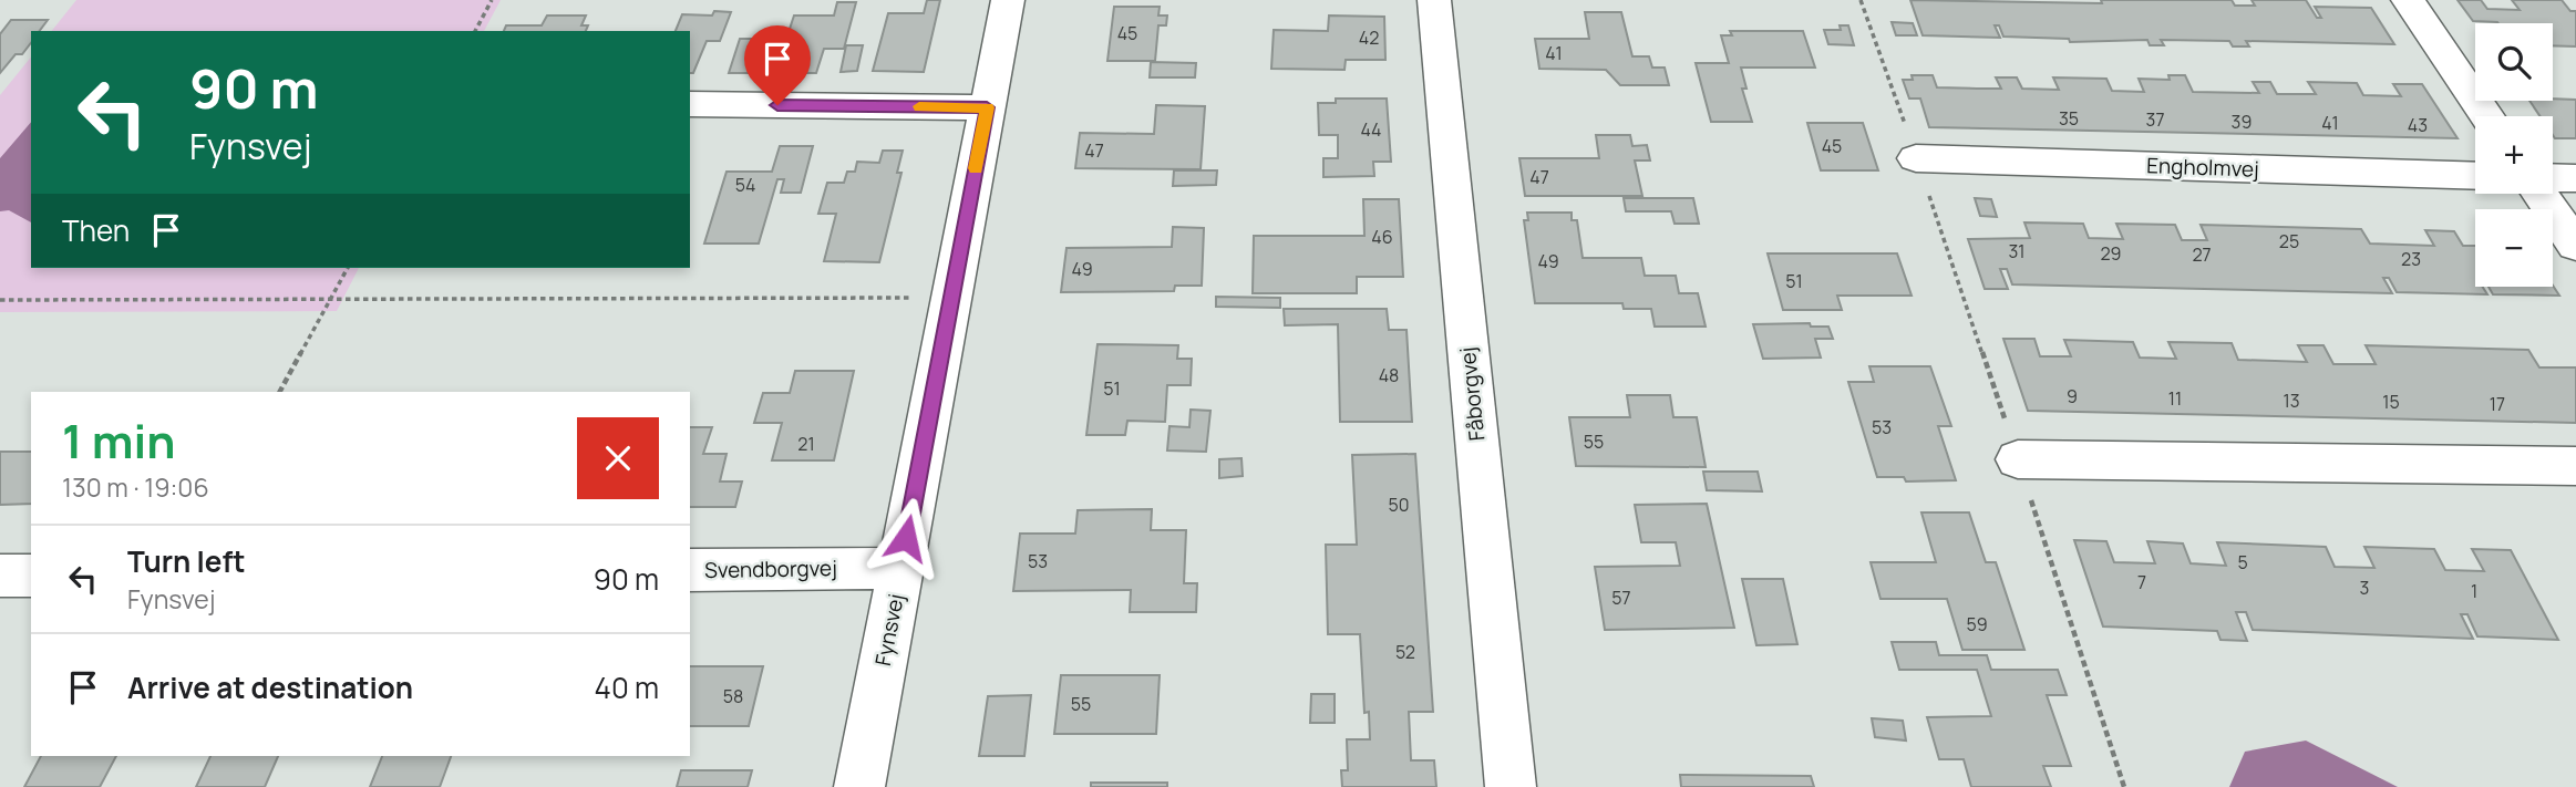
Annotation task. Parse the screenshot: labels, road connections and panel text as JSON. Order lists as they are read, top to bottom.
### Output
{
  "streets": {
    "street": [
      "Engholmvej",
      "Fåborgvej",
      "Svendborgvej",
      "Fynsvej"
    ]
  },
  "crossings": [
    ["Svendborgvej", "Fynsvej"]
  ],
  "house_numbers": [
    "45",
    "42",
    "41",
    "35",
    "37",
    "39",
    "41",
    "43",
    "44",
    "45",
    "47",
    "47",
    "54",
    "46",
    "25",
    "31",
    "29",
    "27",
    "23",
    "49",
    "49",
    "51",
    "48",
    "51",
    "9",
    "11",
    "13",
    "15",
    "17",
    "53",
    "55",
    "21",
    "50",
    "53",
    "5",
    "7",
    "3",
    "1",
    "57",
    "59",
    "52",
    "58",
    "55"
  ],
  "page": {
    "map_buttons": ["+", "−"],
    "turn": ["90 m", "Fynsvej"],
    "then": "Then",
    "heading": ["1 min", "130 m · 19:06"],
    "list": [
      {
        "name": "Turn left",
        "note": "Fynsvej",
        "value": "90 m"
      },
      {
        "name": "Arrive at destination",
        "value": "40 m"
      }
    ]
  }
}
